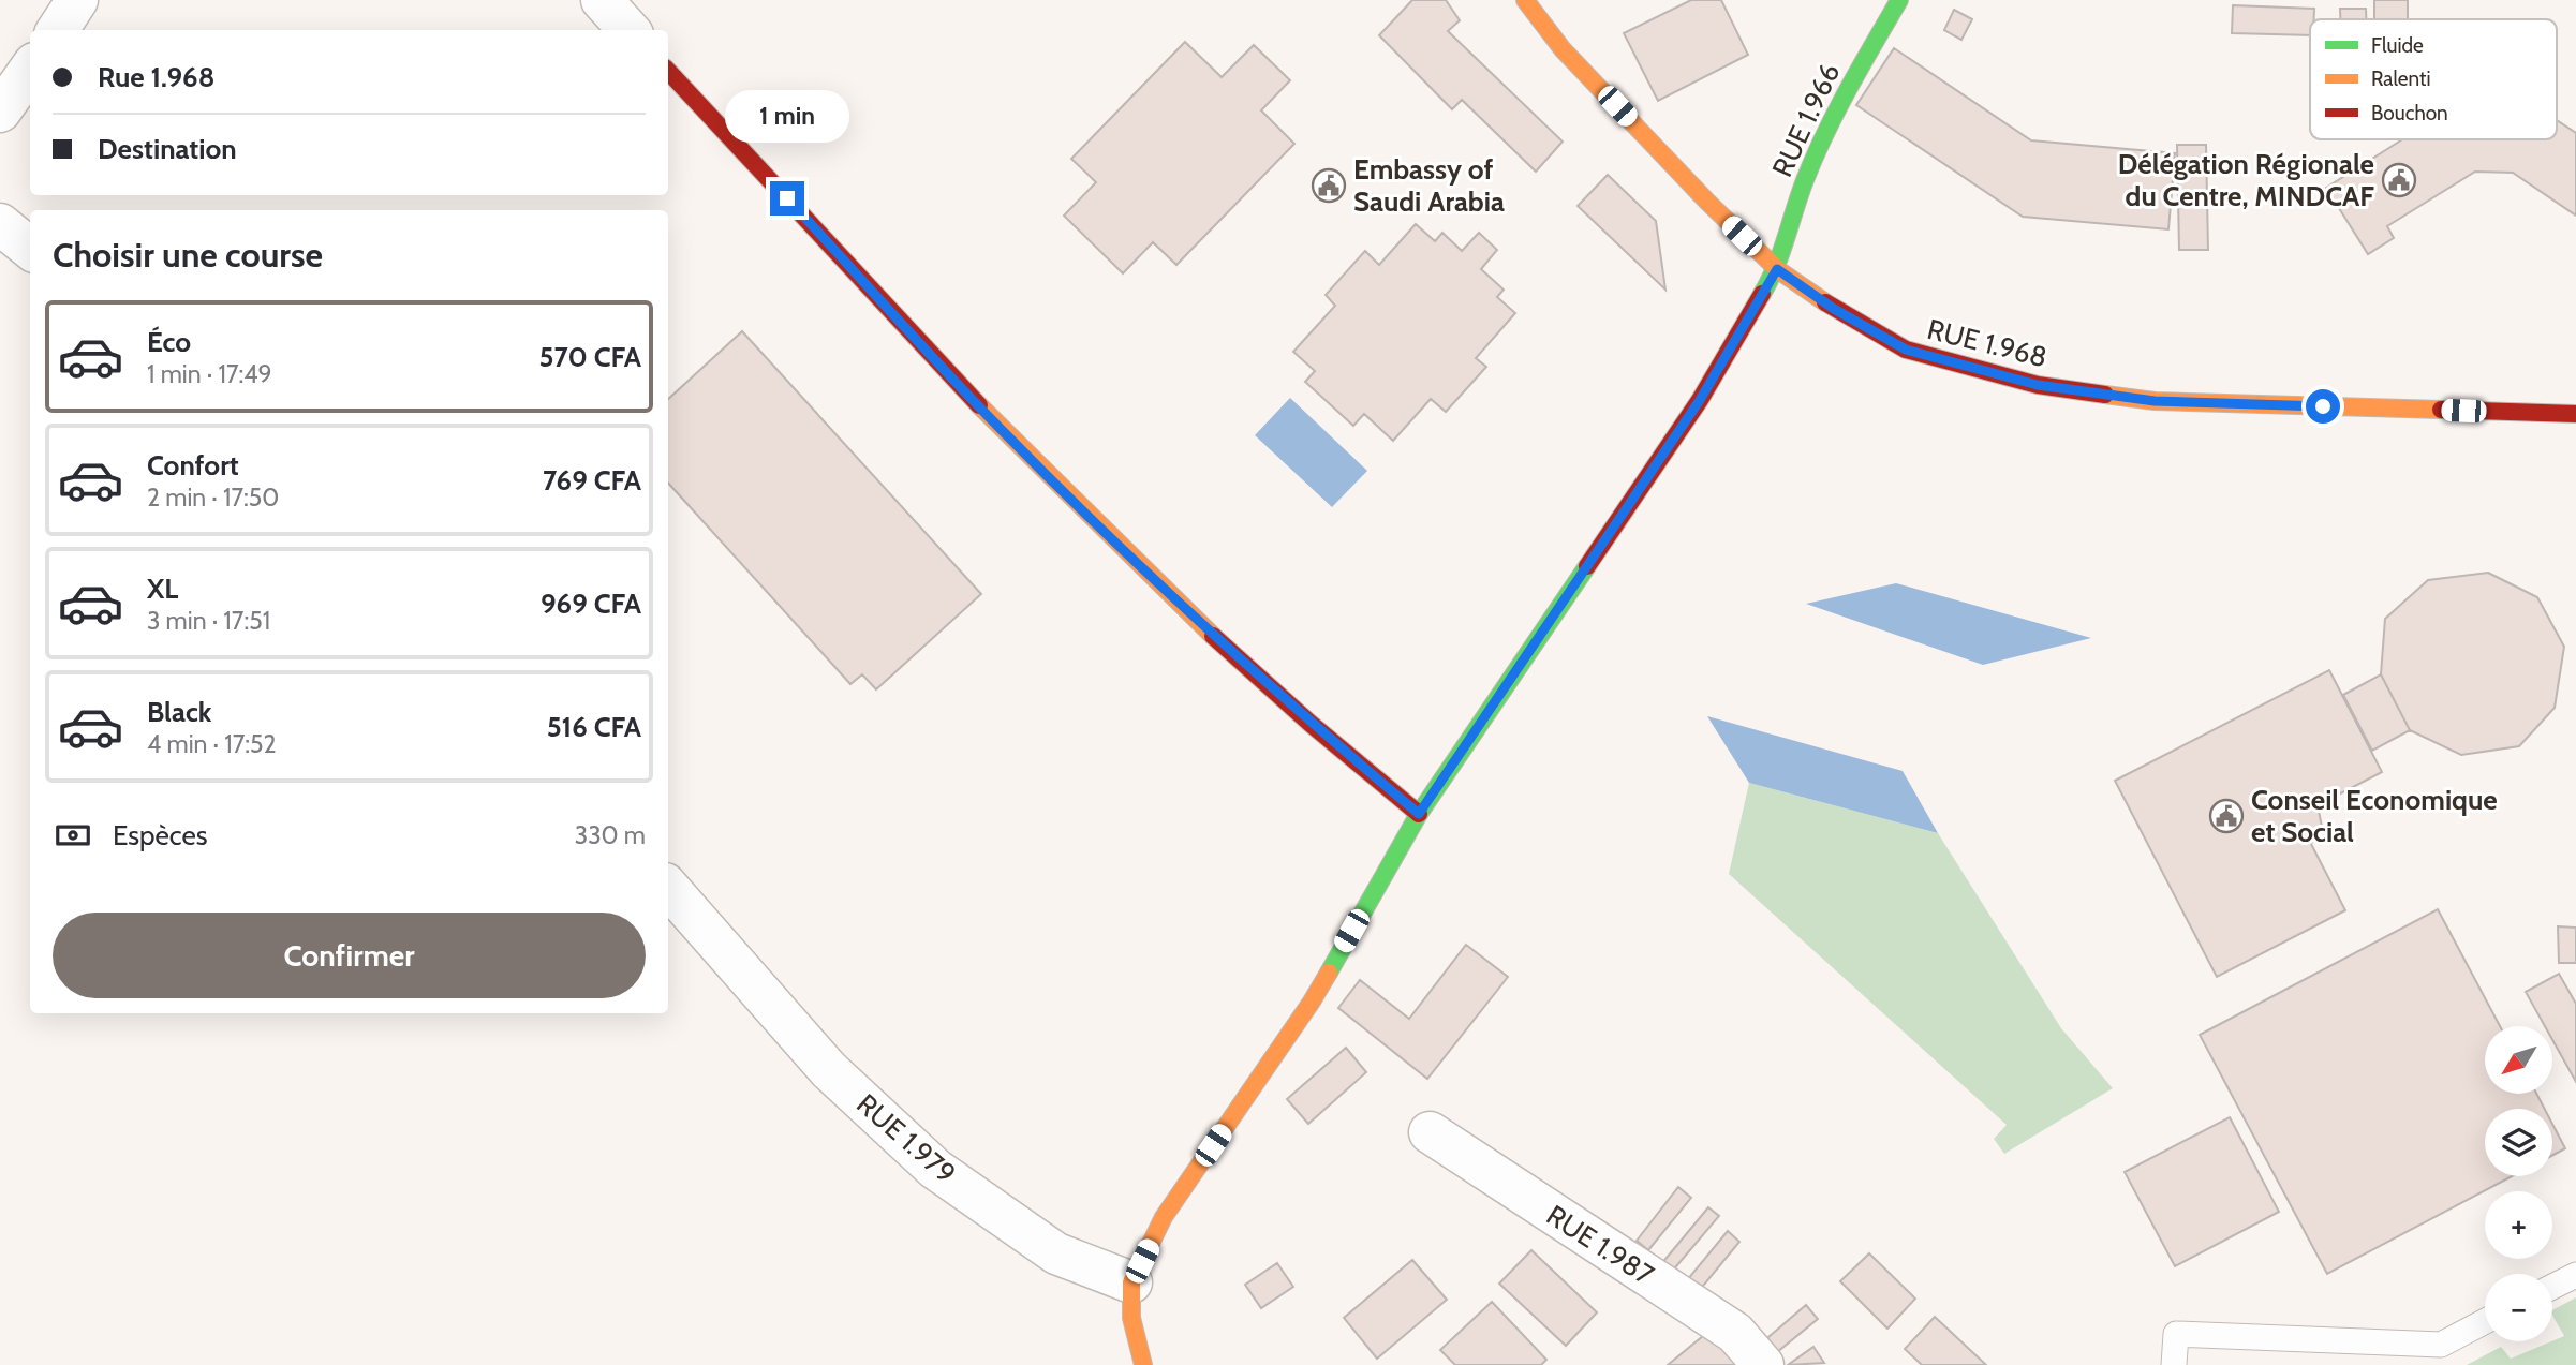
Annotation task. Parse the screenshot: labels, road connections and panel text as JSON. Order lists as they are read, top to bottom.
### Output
{
  "streets": {
    "street": [
      "RUE 1.966",
      "RUE 1.968",
      "RUE 1.979",
      "RUE 1.987"
    ]
  },
  "crossings": [
    ["RUE 1.966", "RUE 1.968"],
    ["RUE 1.966", "RUE 1.979"]
  ],
  "places": {
    "public building": ["Délégation Régionale du Centre, MINDCAF", "Embassy of Saudi Arabia", "Conseil Economique et Social"]
  },
  "legend": ["Fluide", "Ralenti", "Bouchon"],
  "north": "bottom left",
  "page": {
    "banner": ["Rue 1.968", "Destination"],
    "bubble": "1 min",
    "heading": "Choisir une course",
    "list": [
      {
        "name": "Éco",
        "note": "1 min · 17:49",
        "value": "570 CFA"
      },
      {
        "name": "Confort",
        "note": "2 min · 17:50",
        "value": "769 CFA"
      },
      {
        "name": "XL",
        "note": "3 min · 17:51",
        "value": "969 CFA"
      },
      {
        "name": "Black",
        "note": "4 min · 17:52",
        "value": "516 CFA"
      }
    ],
    "pay": ["Espèces", "330 m"],
    "buttons": "Confirmer",
    "map_buttons": ["+", "−"]
  }
}
